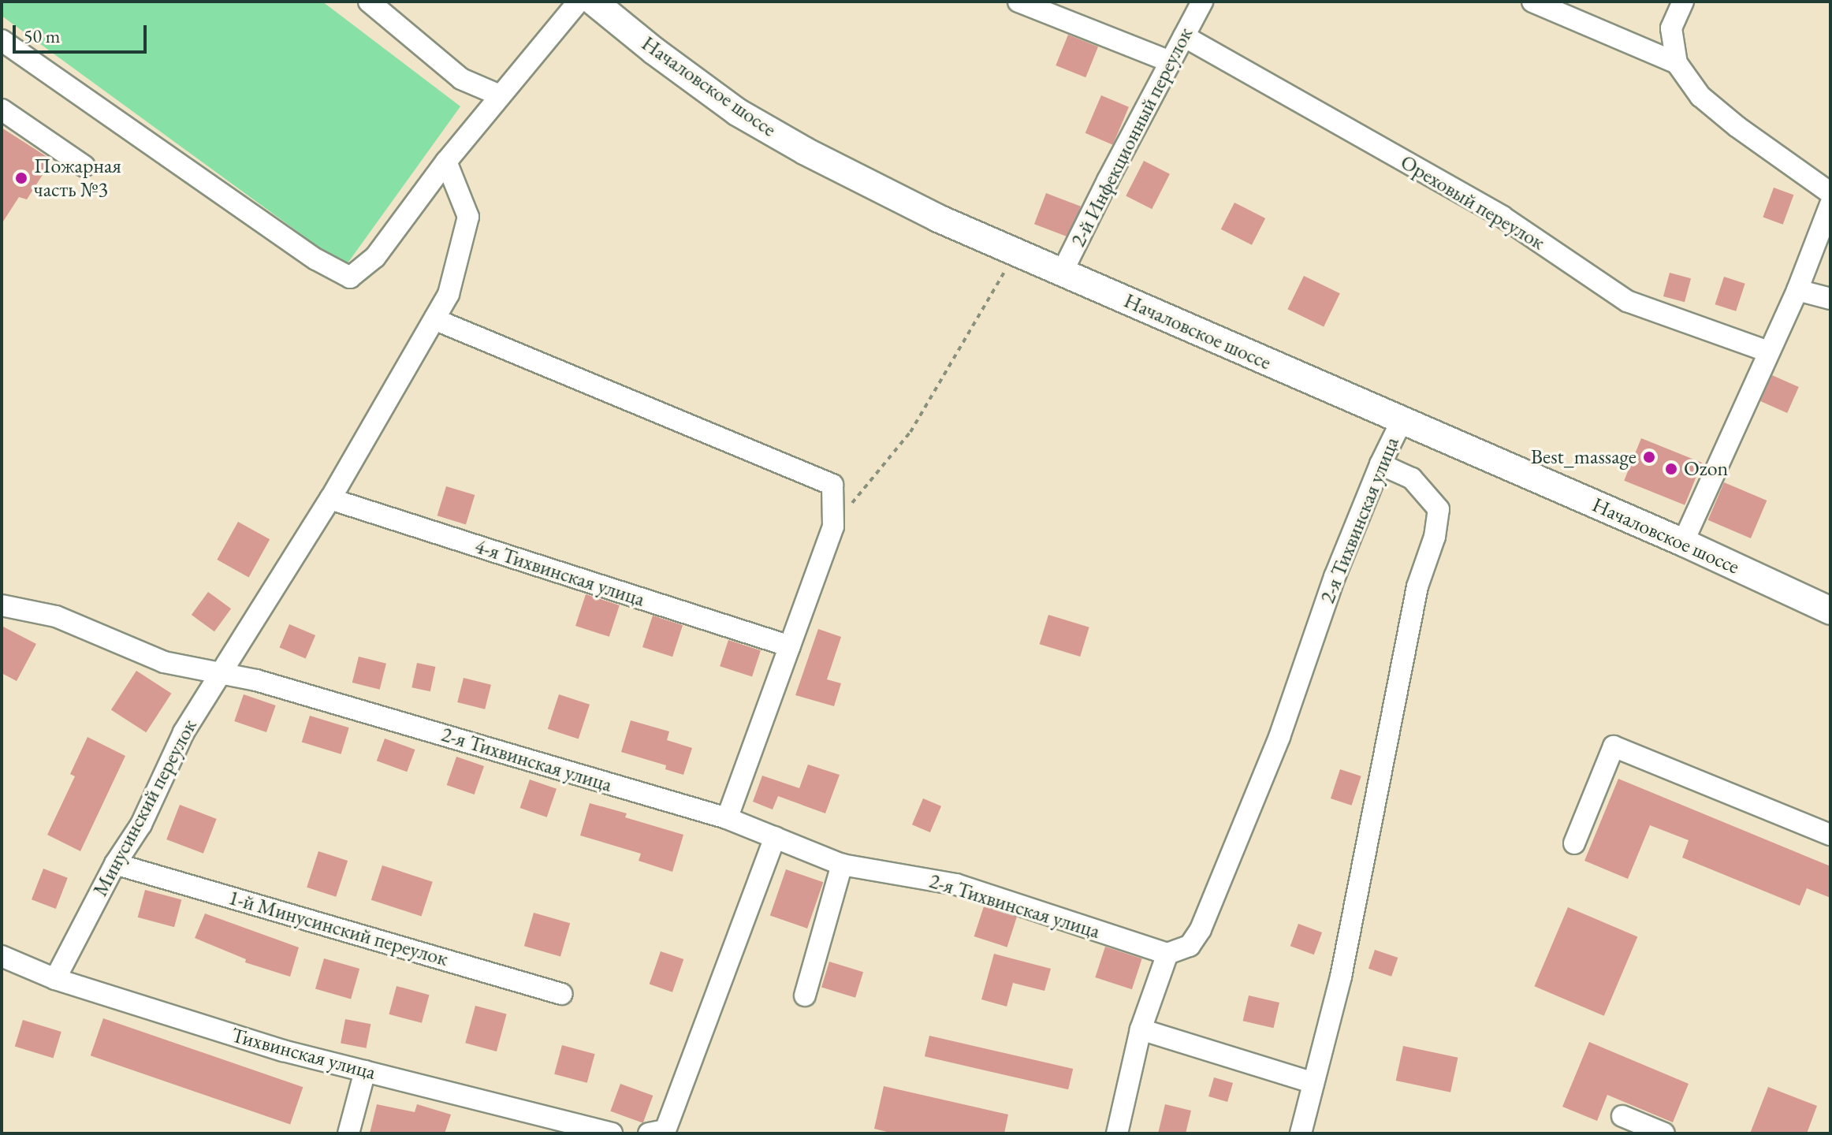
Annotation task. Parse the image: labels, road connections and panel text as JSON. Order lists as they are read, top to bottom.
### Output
{
  "streets": {
    "main road": ["Началовское шоссе"],
    "street": [
      "2-й Инфекционный переулок",
      "Ореховый переулок",
      "2-я Тихвинская улица",
      "4-я Тихвинская улица",
      "Минусинский переулок",
      "1-й Минусинский переулок",
      "Тихвинская улица"
    ]
  },
  "crossings": [
    ["Началовское шоссе", "2-й Инфекционный переулок"],
    ["Началовское шоссе", "2-я Тихвинская улица"],
    ["2-й Инфекционный переулок", "Ореховый переулок"],
    ["2-я Тихвинская улица", "Минусинский переулок"],
    ["4-я Тихвинская улица", "Минусинский переулок"],
    ["Минусинский переулок", "1-й Минусинский переулок"],
    ["Минусинский переулок", "Тихвинская улица"]
  ],
  "places": ["Пожарная часть №3", "Best_massage", "Ozon"],
  "scale_bar": "50 m"
}
